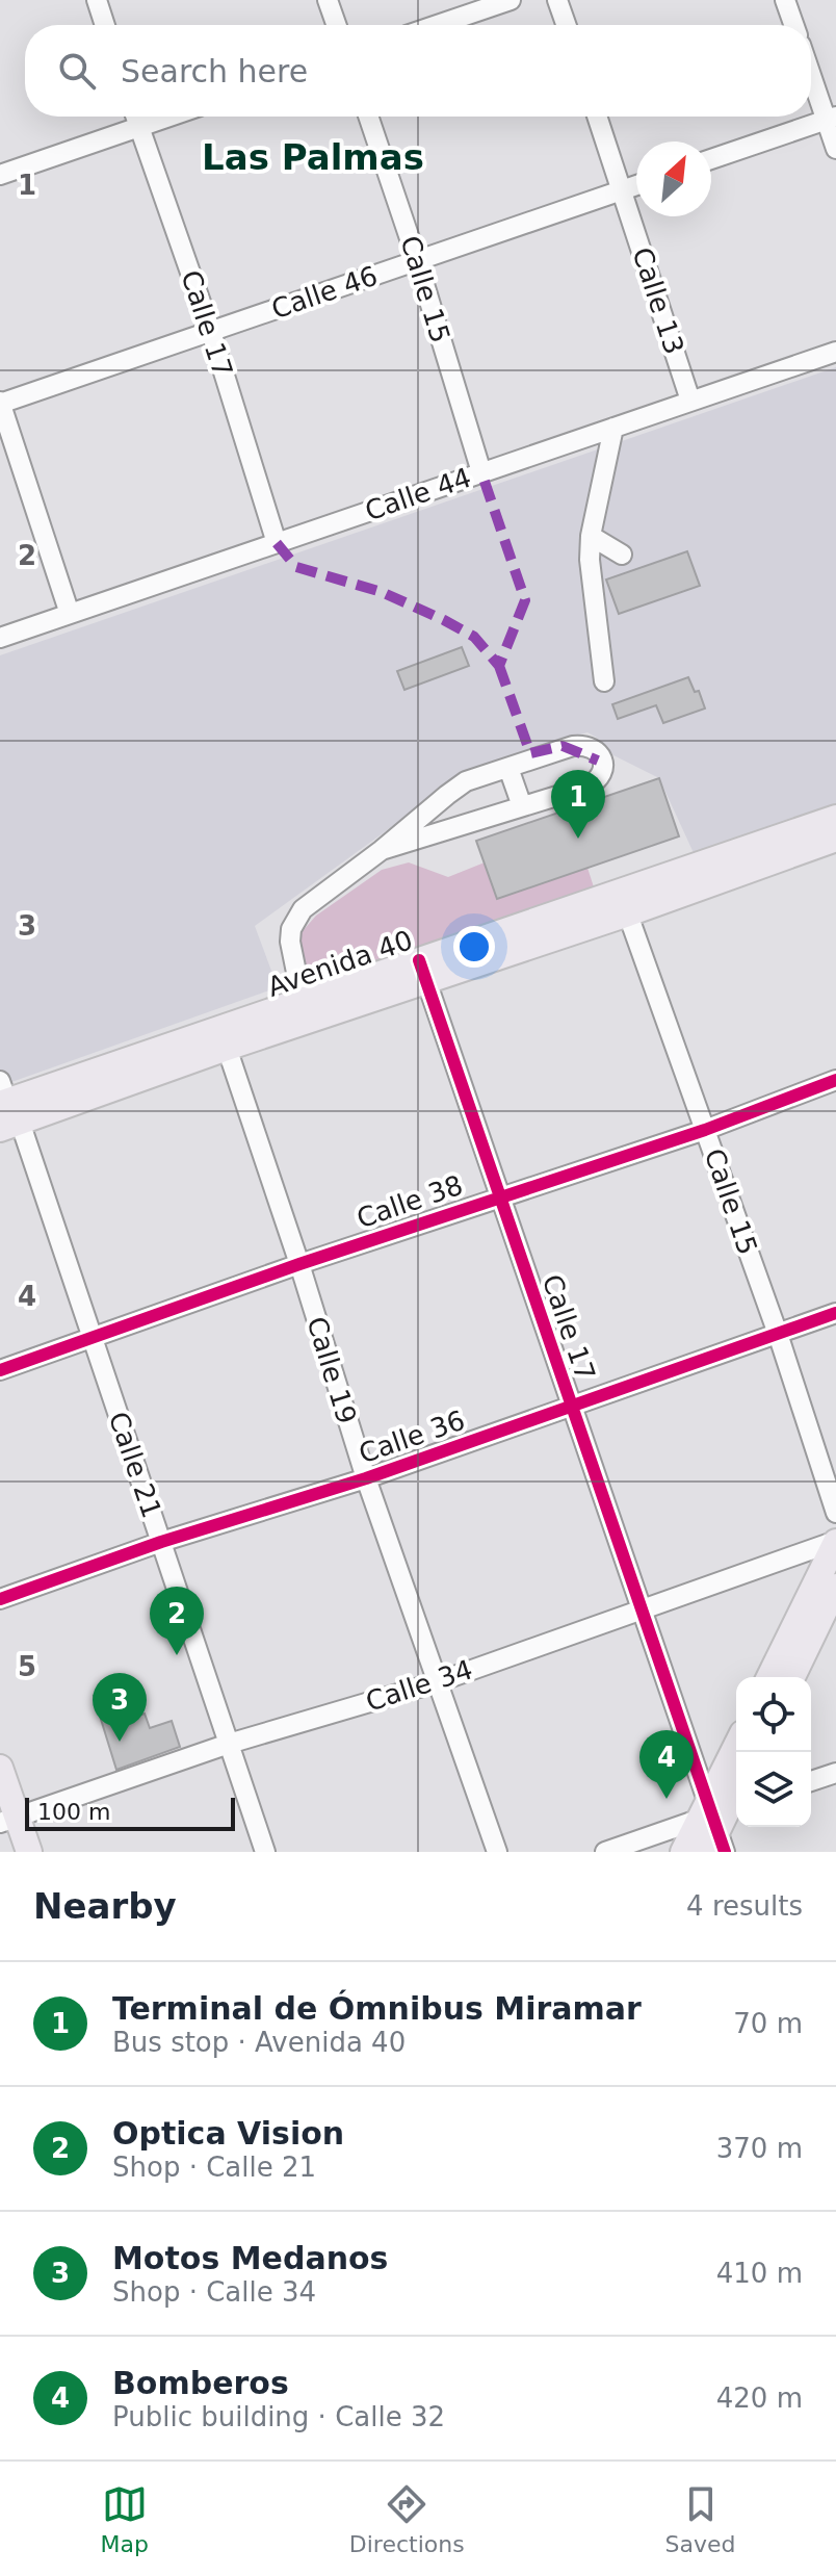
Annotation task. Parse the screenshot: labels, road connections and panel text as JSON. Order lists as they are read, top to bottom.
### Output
{
  "streets": {
    "main road": ["Avenida 40"],
    "street": [
      "Calle 15",
      "Calle 46",
      "Calle 13",
      "Calle 17",
      "Calle 44",
      "Calle 38",
      "Calle 19",
      "Calle 36",
      "Calle 21",
      "Calle 34"
    ]
  },
  "crossings": [
    ["Calle 15", "Calle 46"],
    ["Calle 15", "Calle 44"],
    ["Calle 15", "Avenida 40"],
    ["Calle 15", "Calle 38"],
    ["Calle 15", "Calle 36"],
    ["Calle 46", "Calle 13"],
    ["Calle 46", "Calle 17"],
    ["Calle 13", "Calle 44"],
    ["Calle 17", "Calle 44"],
    ["Calle 17", "Avenida 40"],
    ["Calle 17", "Calle 38"],
    ["Calle 17", "Calle 36"],
    ["Calle 17", "Calle 34"],
    ["Avenida 40", "Calle 19"],
    ["Avenida 40", "Calle 21"],
    ["Calle 38", "Calle 19"],
    ["Calle 38", "Calle 21"],
    ["Calle 19", "Calle 36"],
    ["Calle 19", "Calle 34"],
    ["Calle 36", "Calle 21"],
    ["Calle 21", "Calle 34"]
  ],
  "districts": ["Las Palmas"],
  "scale_bar": "100 m",
  "north": "top right",
  "page": {
    "search": "Search here",
    "pins": [
      "1",
      "2",
      "3",
      "4"
    ],
    "scale": "100 m",
    "heading": ["Nearby", "4 results"],
    "list": [
      {
        "mark": "1",
        "name": "Terminal de Ómnibus Miramar",
        "note": "Bus stop · Avenida 40",
        "value": "70 m"
      },
      {
        "mark": "2",
        "name": "Optica Vision",
        "note": "Shop · Calle 21",
        "value": "370 m"
      },
      {
        "mark": "3",
        "name": "Motos Medanos",
        "note": "Shop · Calle 34",
        "value": "410 m"
      },
      {
        "mark": "4",
        "name": "Bomberos",
        "note": "Public building · Calle 32",
        "value": "420 m"
      }
    ],
    "nav": ["Map", "Directions", "Saved"]
  },
  "grid": {
    "rows": [
      "1",
      "2",
      "3",
      "4",
      "5"
    ]
  }
}
